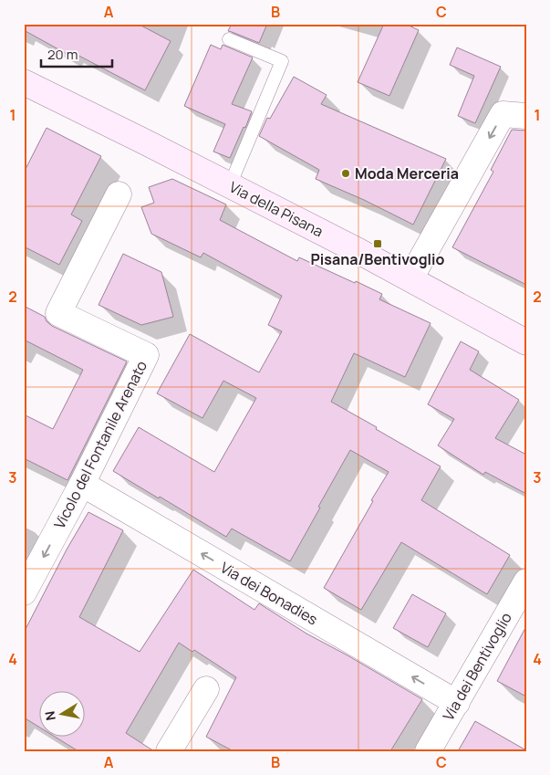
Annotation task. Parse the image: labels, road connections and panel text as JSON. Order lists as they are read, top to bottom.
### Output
{
  "streets": {
    "main road": ["Via della Pisana"],
    "street": ["Vicolo del Fontanile Arenato", "Via dei Bonadies", "Via dei Bentivoglio"]
  },
  "crossings": [
    ["Vicolo del Fontanile Arenato", "Via dei Bonadies"],
    ["Via dei Bonadies", "Via dei Bentivoglio"]
  ],
  "one_way": ["Via dei Bonadies"],
  "places": {
    "other": ["Moda Merceria"],
    "transit": ["Pisana/Bentivoglio"]
  },
  "scale_bar": "20 m",
  "north": "left",
  "grid": {
    "columns": ["A", "B", "C"],
    "rows": [
      "1",
      "2",
      "3",
      "4"
    ]
  }
}
